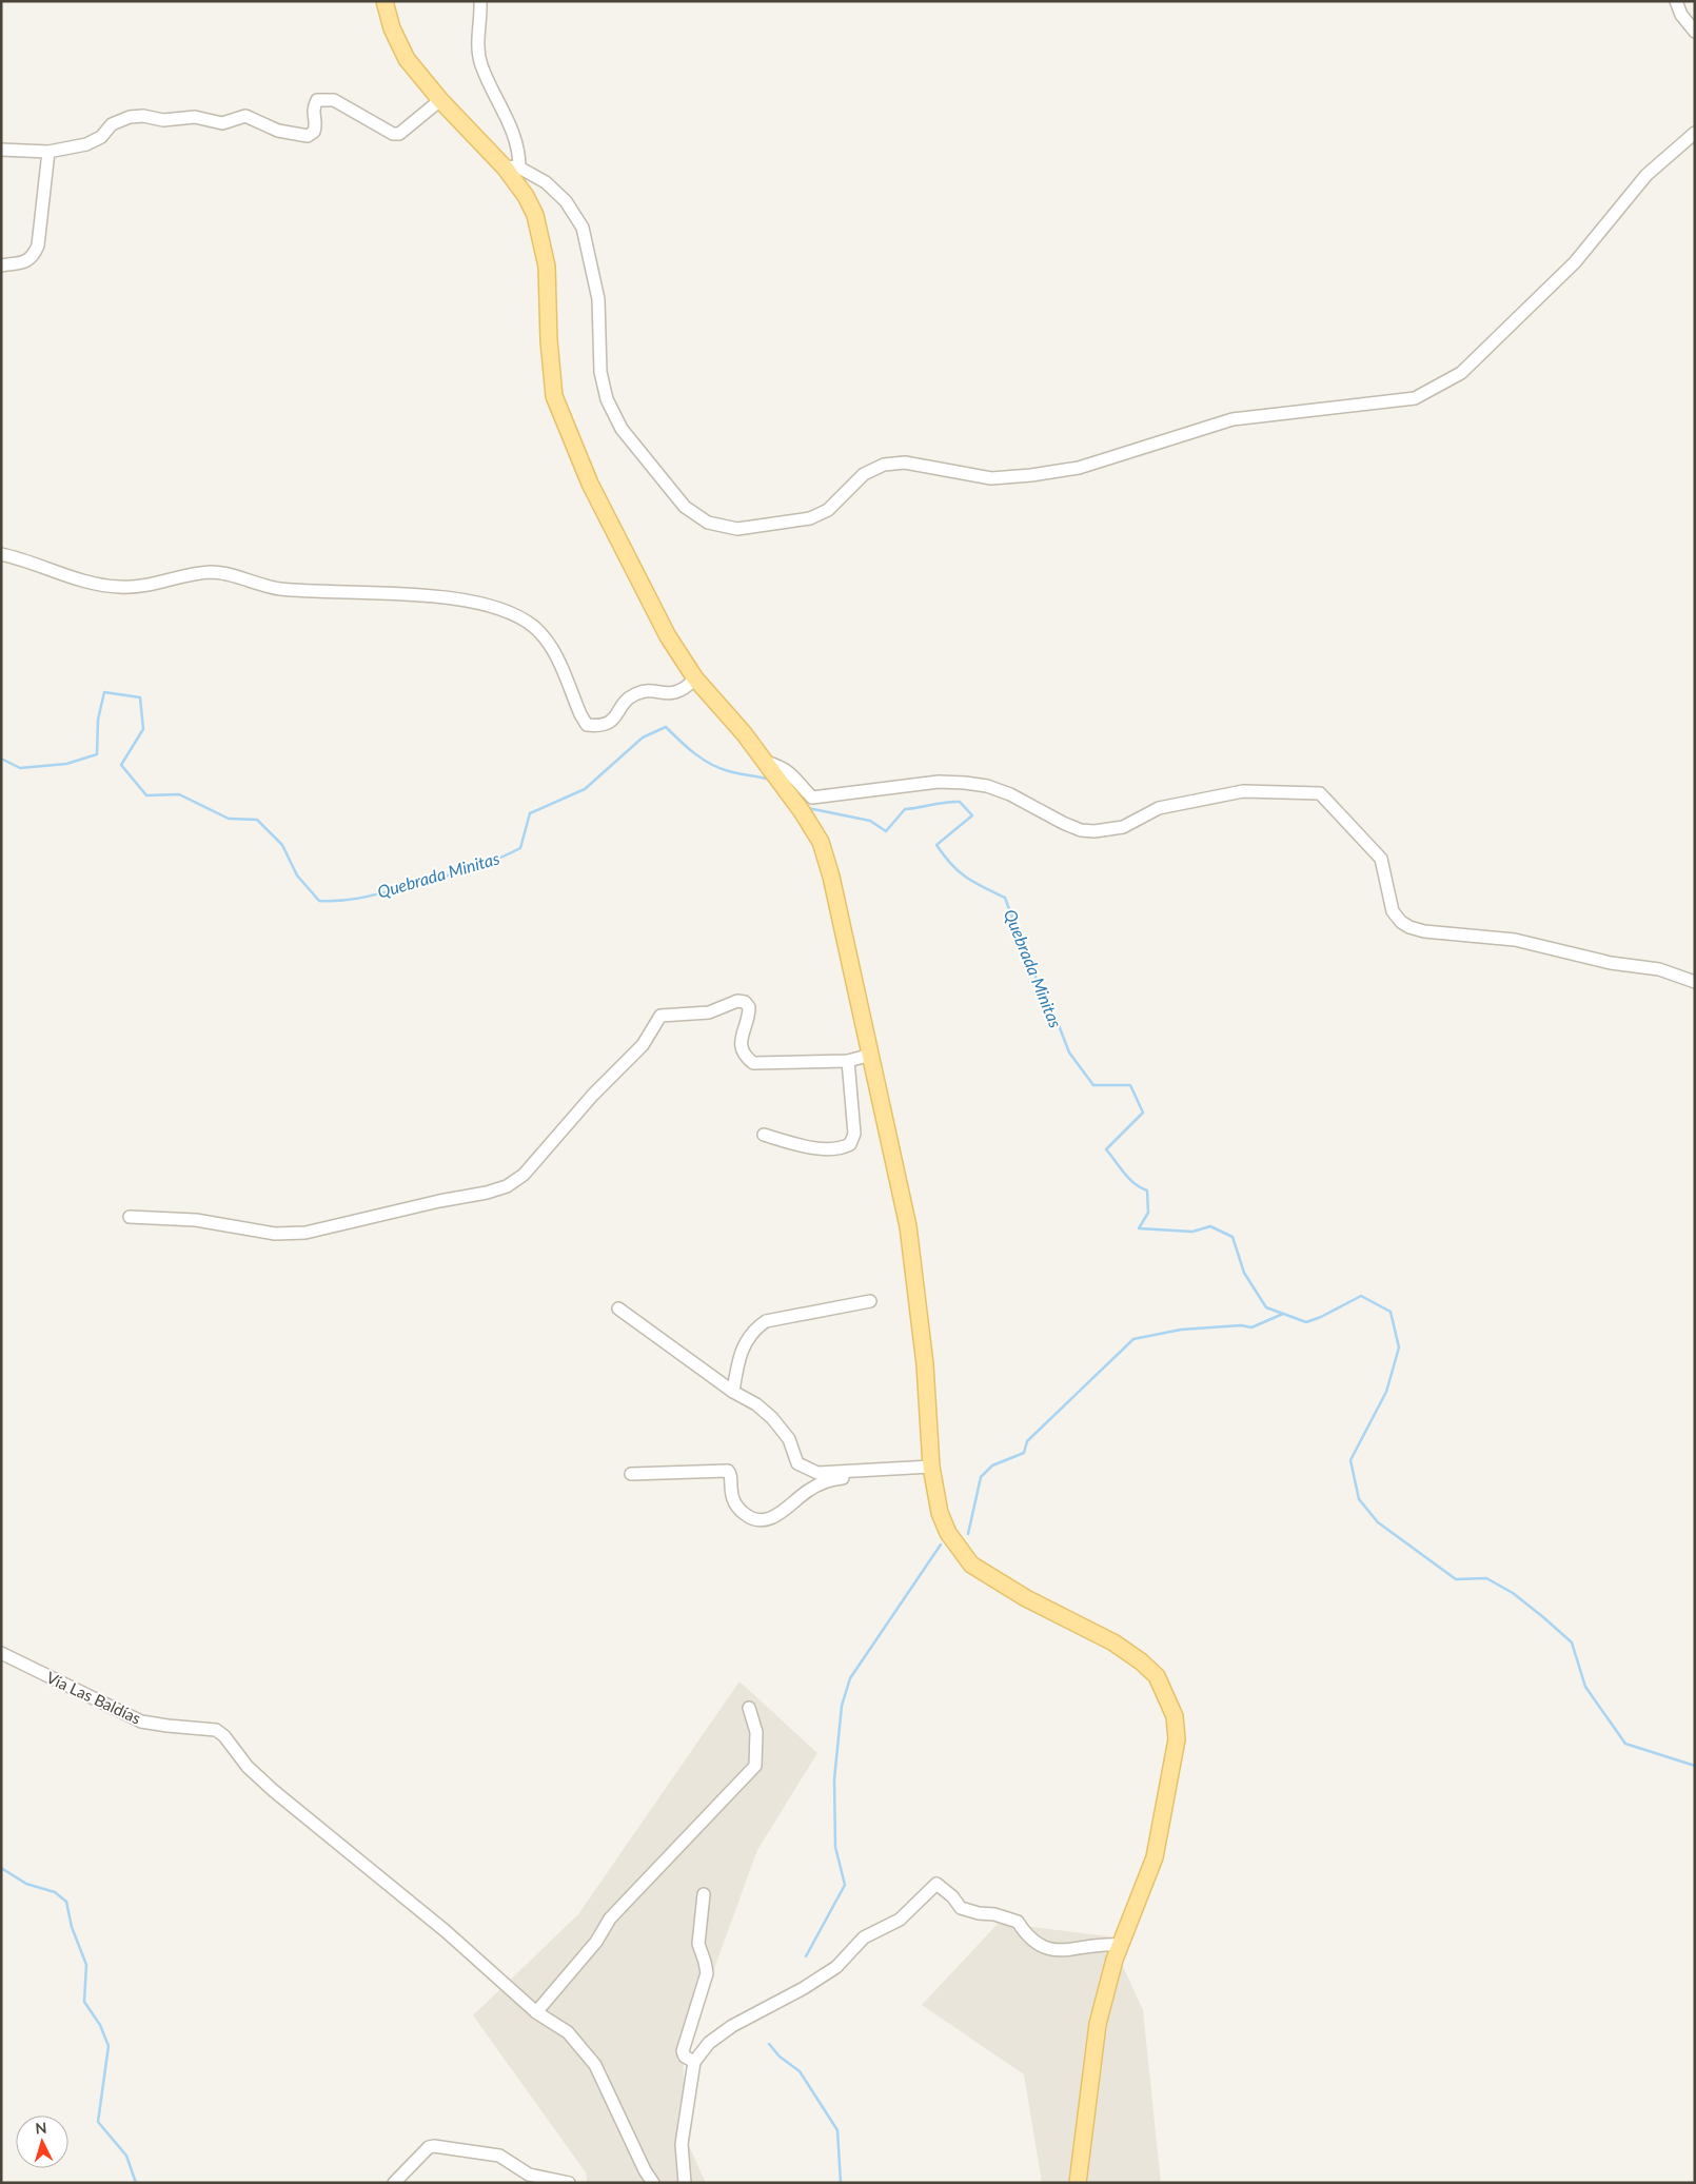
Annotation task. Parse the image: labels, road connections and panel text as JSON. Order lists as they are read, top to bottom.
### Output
{
  "streets": {
    "street": ["Vía Las Baldías"]
  },
  "water": ["Quebrada Minitas"],
  "north": "top"
}
